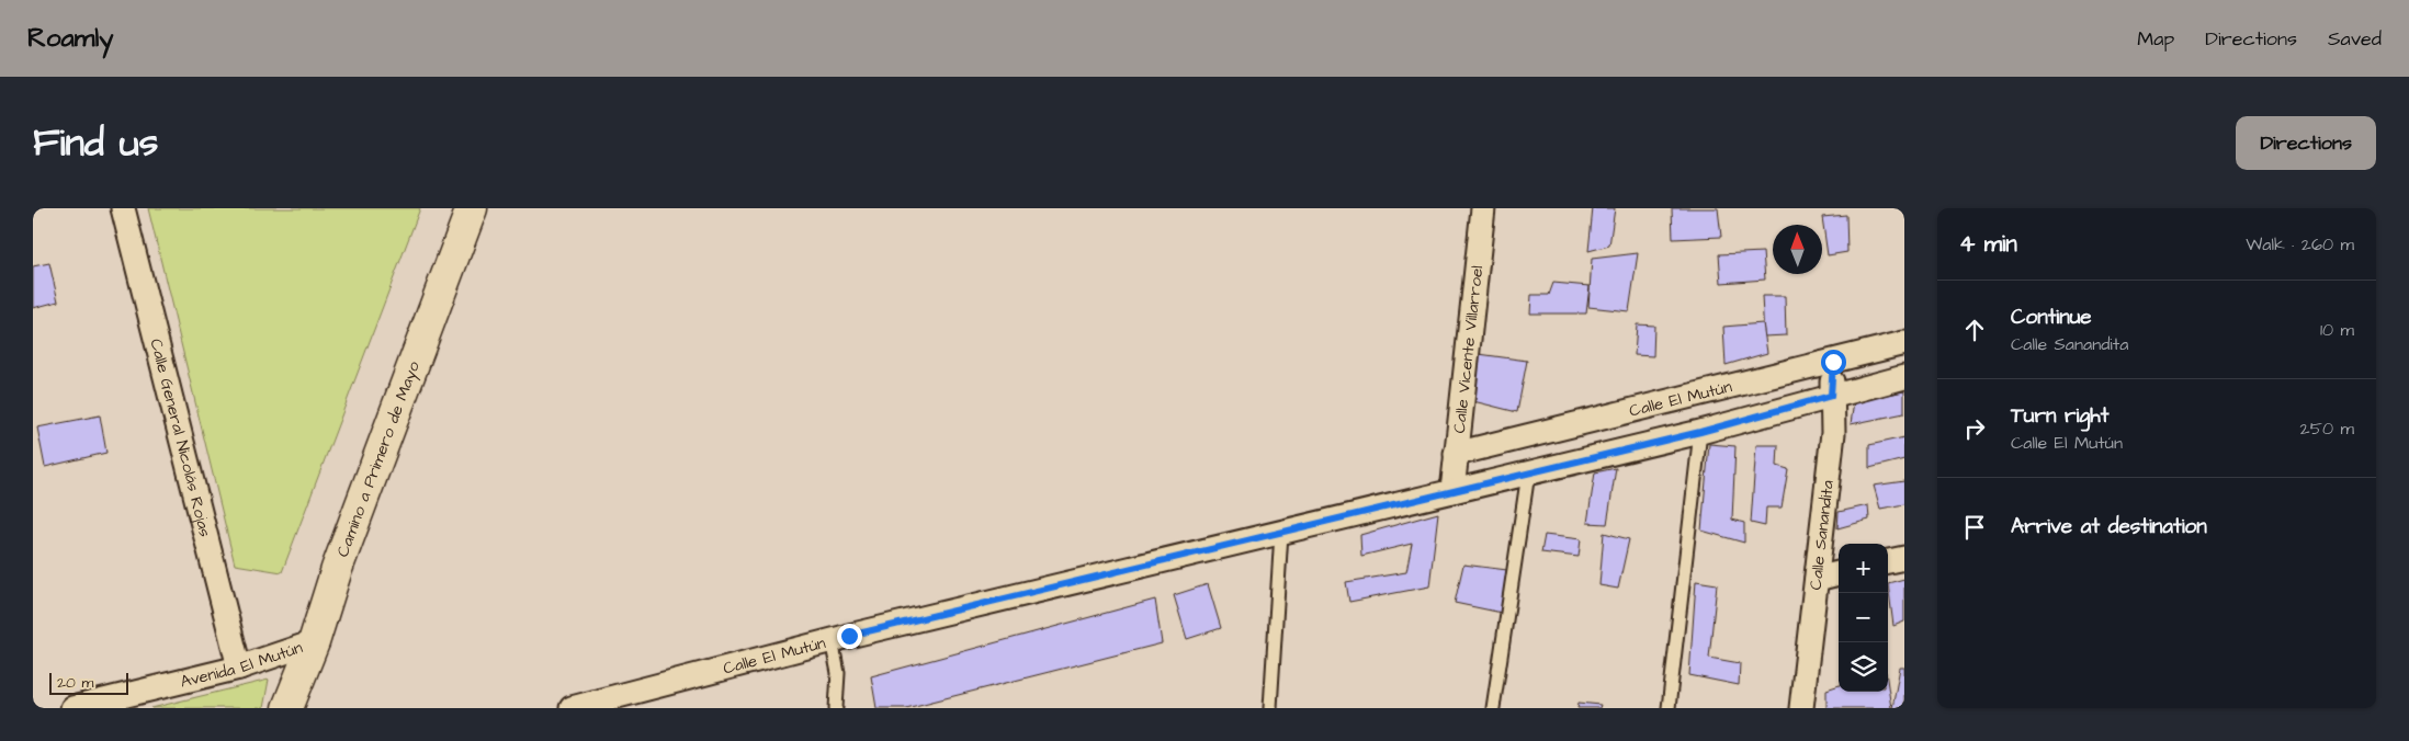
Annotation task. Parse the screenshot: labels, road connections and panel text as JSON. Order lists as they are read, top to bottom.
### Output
{
  "streets": {
    "main road": ["Camino a Primero de Mayo"],
    "street": [
      "Calle Vicente Villarroel",
      "Calle El Mutún",
      "Calle General Nicolás Rojas",
      "Calle Sanandita",
      "Avenida El Mutún"
    ]
  },
  "crossings": [
    ["Calle Vicente Villarroel", "Calle El Mutún"],
    ["Calle El Mutún", "Calle Sanandita"],
    ["Calle General Nicolás Rojas", "Avenida El Mutún"],
    ["Camino a Primero de Mayo", "Avenida El Mutún"]
  ],
  "scale_bar": "20 m",
  "north": "top",
  "page": {
    "header": "Roamly",
    "nav": ["Map", "Directions", "Saved"],
    "title": "Find us",
    "buttons": "Directions",
    "heading": ["4 min", "Walk · 260 m"],
    "list": [
      ["Continue", "Calle Sanandita", "10 m"],
      ["Turn right", "Calle El Mutún", "250 m"],
      "Arrive at destination"
    ],
    "map_buttons": ["+", "−"],
    "scale": "20 m"
  }
}
